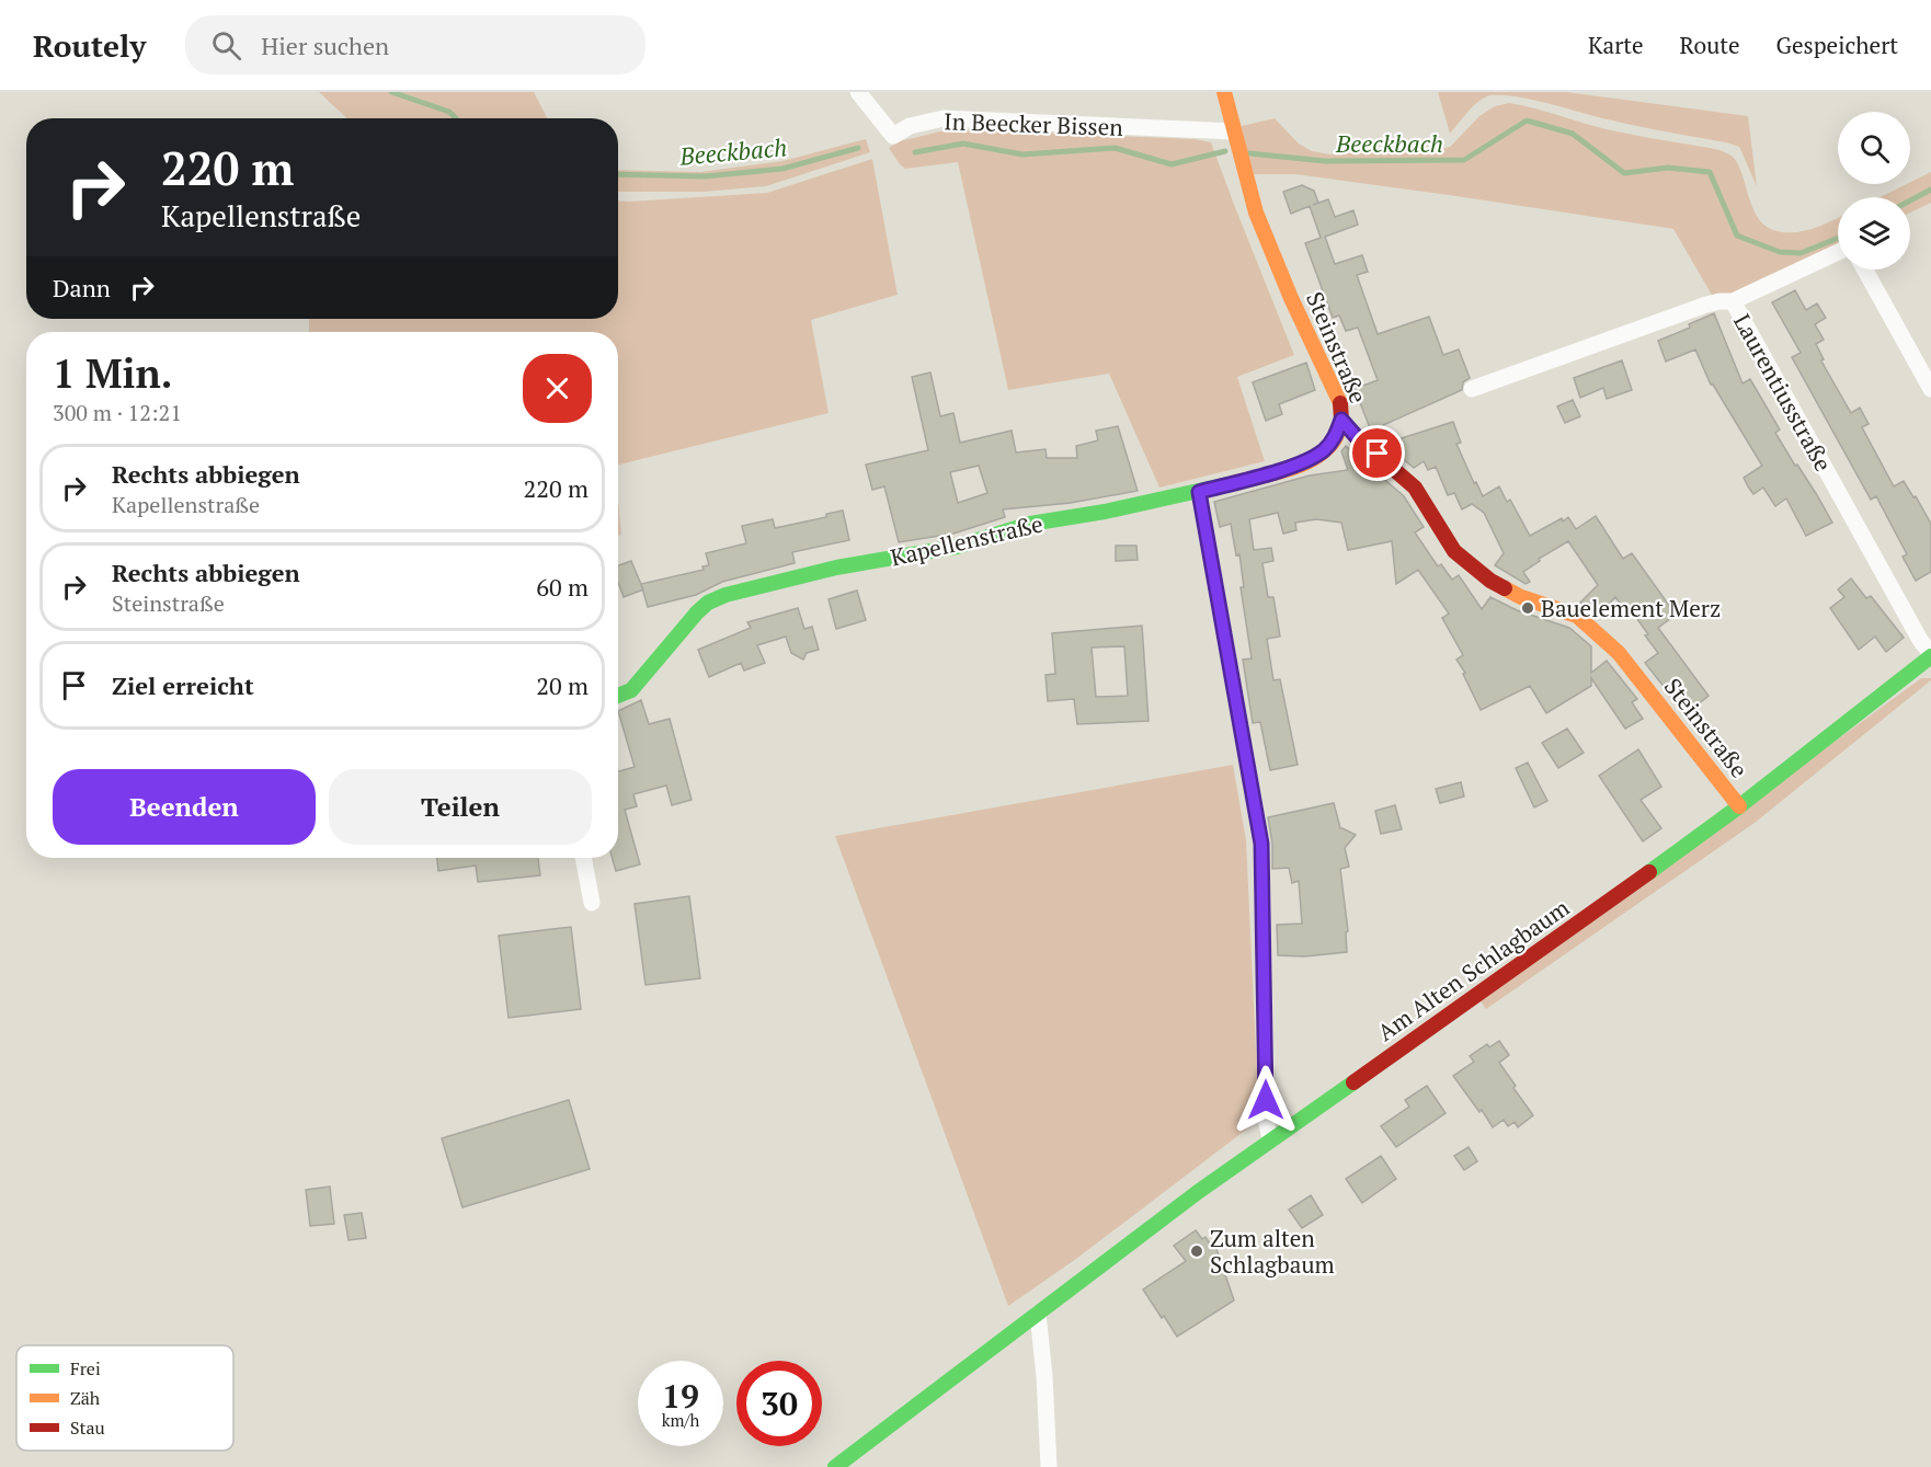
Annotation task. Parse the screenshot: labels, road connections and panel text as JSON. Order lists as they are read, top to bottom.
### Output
{
  "streets": {
    "street": [
      "In Beecker Bissen",
      "Steinstraße",
      "Laurentiusstraße",
      "Kapellenstraße",
      "Am Alten Schlagbaum"
    ]
  },
  "crossings": [
    ["In Beecker Bissen", "Steinstraße"],
    ["Steinstraße", "Kapellenstraße"],
    ["Steinstraße", "Am Alten Schlagbaum"],
    ["Laurentiusstraße", "Am Alten Schlagbaum"]
  ],
  "water": ["Beeckbach"],
  "places": ["Bauelement Merz", "Zum alten Schlagbaum"],
  "legend": ["Frei", "Zäh", "Stau"],
  "page": {
    "header": "Routely",
    "search": "Hier suchen",
    "nav": ["Karte", "Route", "Gespeichert"],
    "turn": ["220 m", "Kapellenstraße"],
    "then": "Dann",
    "heading": ["1 Min.", "300 m · 12:21"],
    "list": [
      {
        "name": "Rechts abbiegen",
        "note": "Kapellenstraße",
        "value": "220 m"
      },
      {
        "name": "Rechts abbiegen",
        "note": "Steinstraße",
        "value": "60 m"
      },
      {
        "name": "Ziel erreicht",
        "value": "20 m"
      }
    ],
    "buttons": ["Beenden", "Teilen"],
    "speed": "19 km/h",
    "limit": "30"
  }
}
